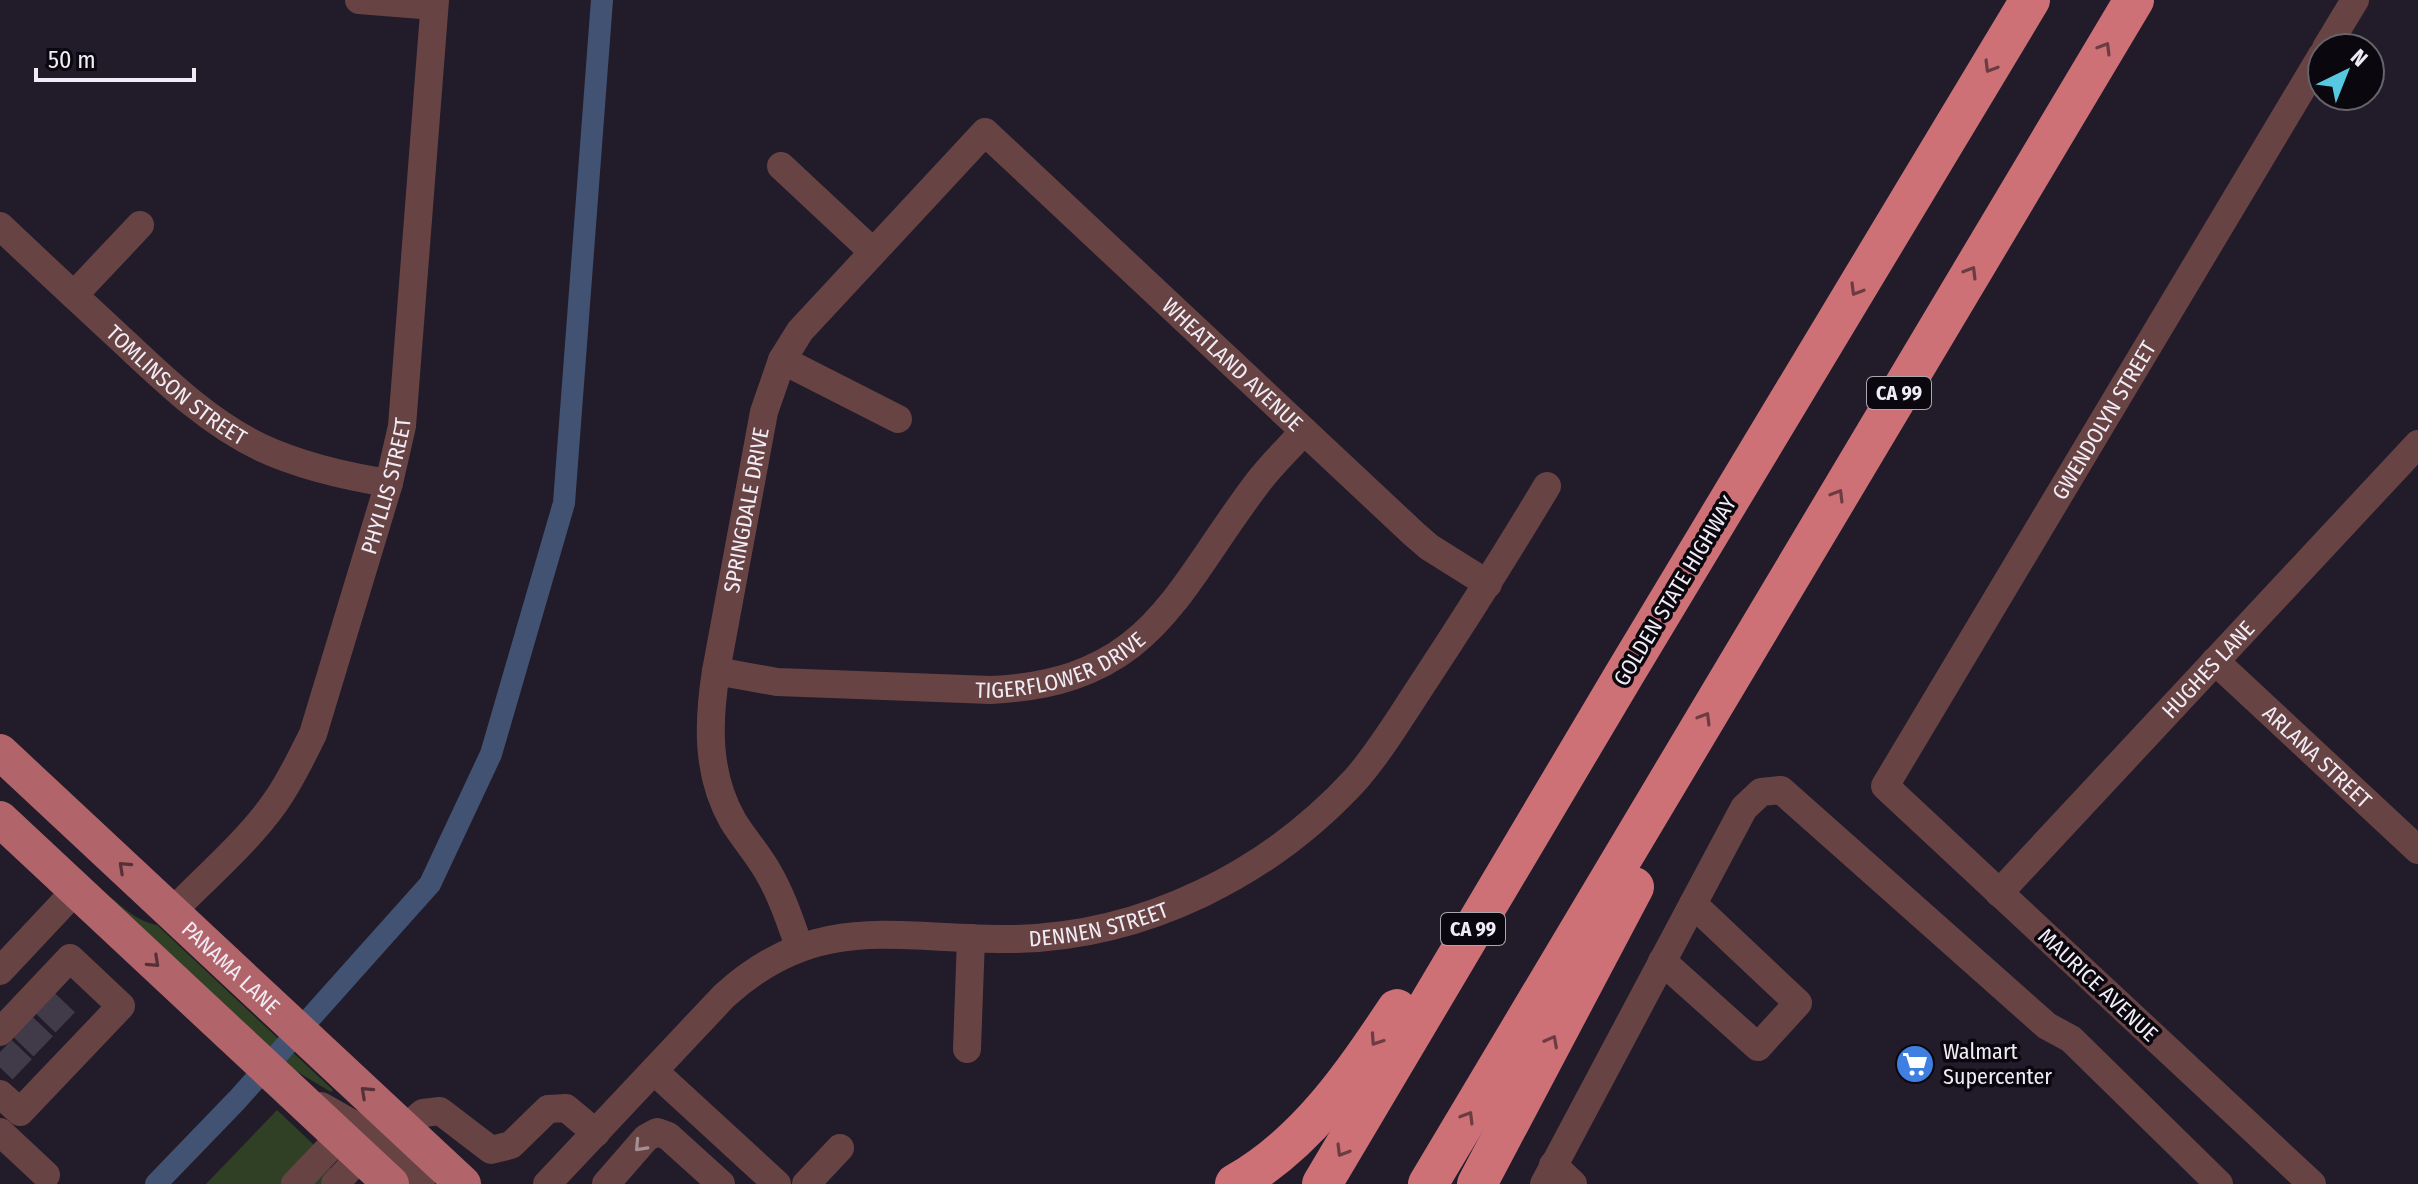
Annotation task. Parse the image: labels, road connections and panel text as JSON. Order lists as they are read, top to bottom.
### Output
{
  "streets": {
    "highway": ["CA 99", "GOLDEN STATE HIGHWAY"],
    "main road": ["PANAMA LANE"],
    "street": [
      "WHEATLAND AVENUE",
      "TOMLINSON STREET",
      "GWENDOLYN STREET",
      "PHYLLIS STREET",
      "SPRINGDALE DRIVE",
      "TIGERFLOWER DRIVE",
      "HUGHES LANE",
      "ARLANA STREET",
      "DENNEN STREET",
      "MAURICE AVENUE"
    ]
  },
  "crossings": [
    ["WHEATLAND AVENUE", "SPRINGDALE DRIVE"],
    ["WHEATLAND AVENUE", "TIGERFLOWER DRIVE"],
    ["WHEATLAND AVENUE", "DENNEN STREET"],
    ["TOMLINSON STREET", "PHYLLIS STREET"],
    ["GWENDOLYN STREET", "MAURICE AVENUE"],
    ["PHYLLIS STREET", "PANAMA LANE"],
    ["SPRINGDALE DRIVE", "TIGERFLOWER DRIVE"],
    ["SPRINGDALE DRIVE", "DENNEN STREET"],
    ["HUGHES LANE", "ARLANA STREET"],
    ["HUGHES LANE", "MAURICE AVENUE"]
  ],
  "places": {
    "supermarket": ["Walmart Supercenter"]
  },
  "scale_bar": "50 m",
  "north": "top right"
}
